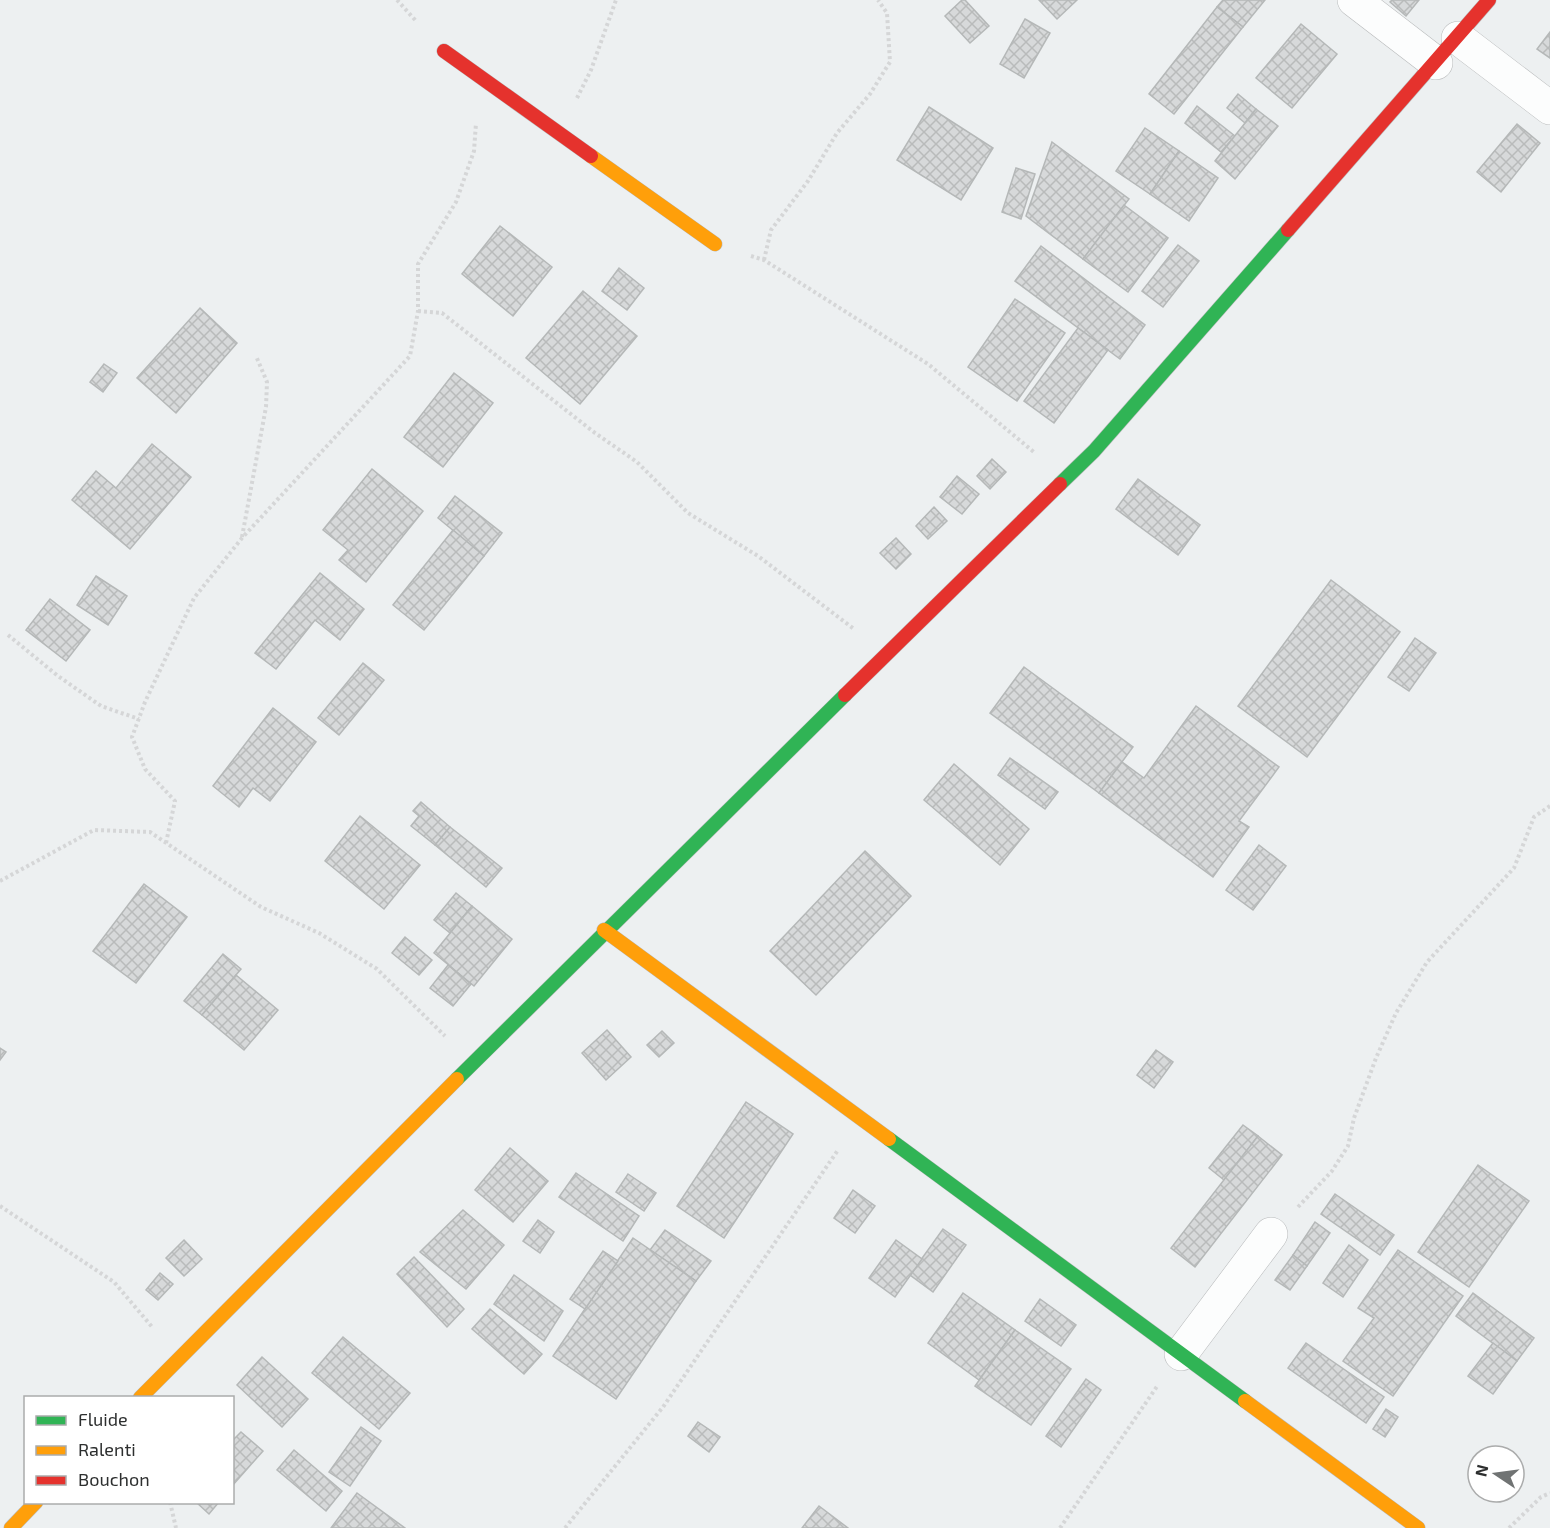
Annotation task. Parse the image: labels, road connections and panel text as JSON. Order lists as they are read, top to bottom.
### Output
{
  "legend": ["Fluide", "Ralenti", "Bouchon"],
  "north": "left"
}
